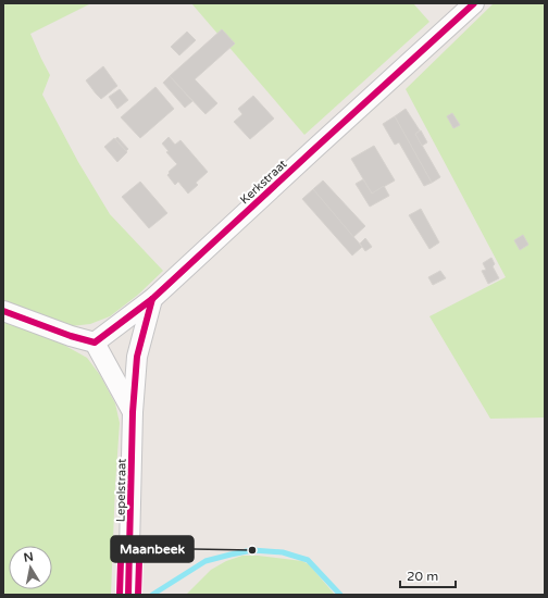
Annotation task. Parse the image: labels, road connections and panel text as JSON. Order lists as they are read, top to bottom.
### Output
{
  "streets": {
    "street": ["Kerkstraat", "Lepelstraat"]
  },
  "places": ["Maanbeek"],
  "scale_bar": "20 m",
  "north": "top"
}
